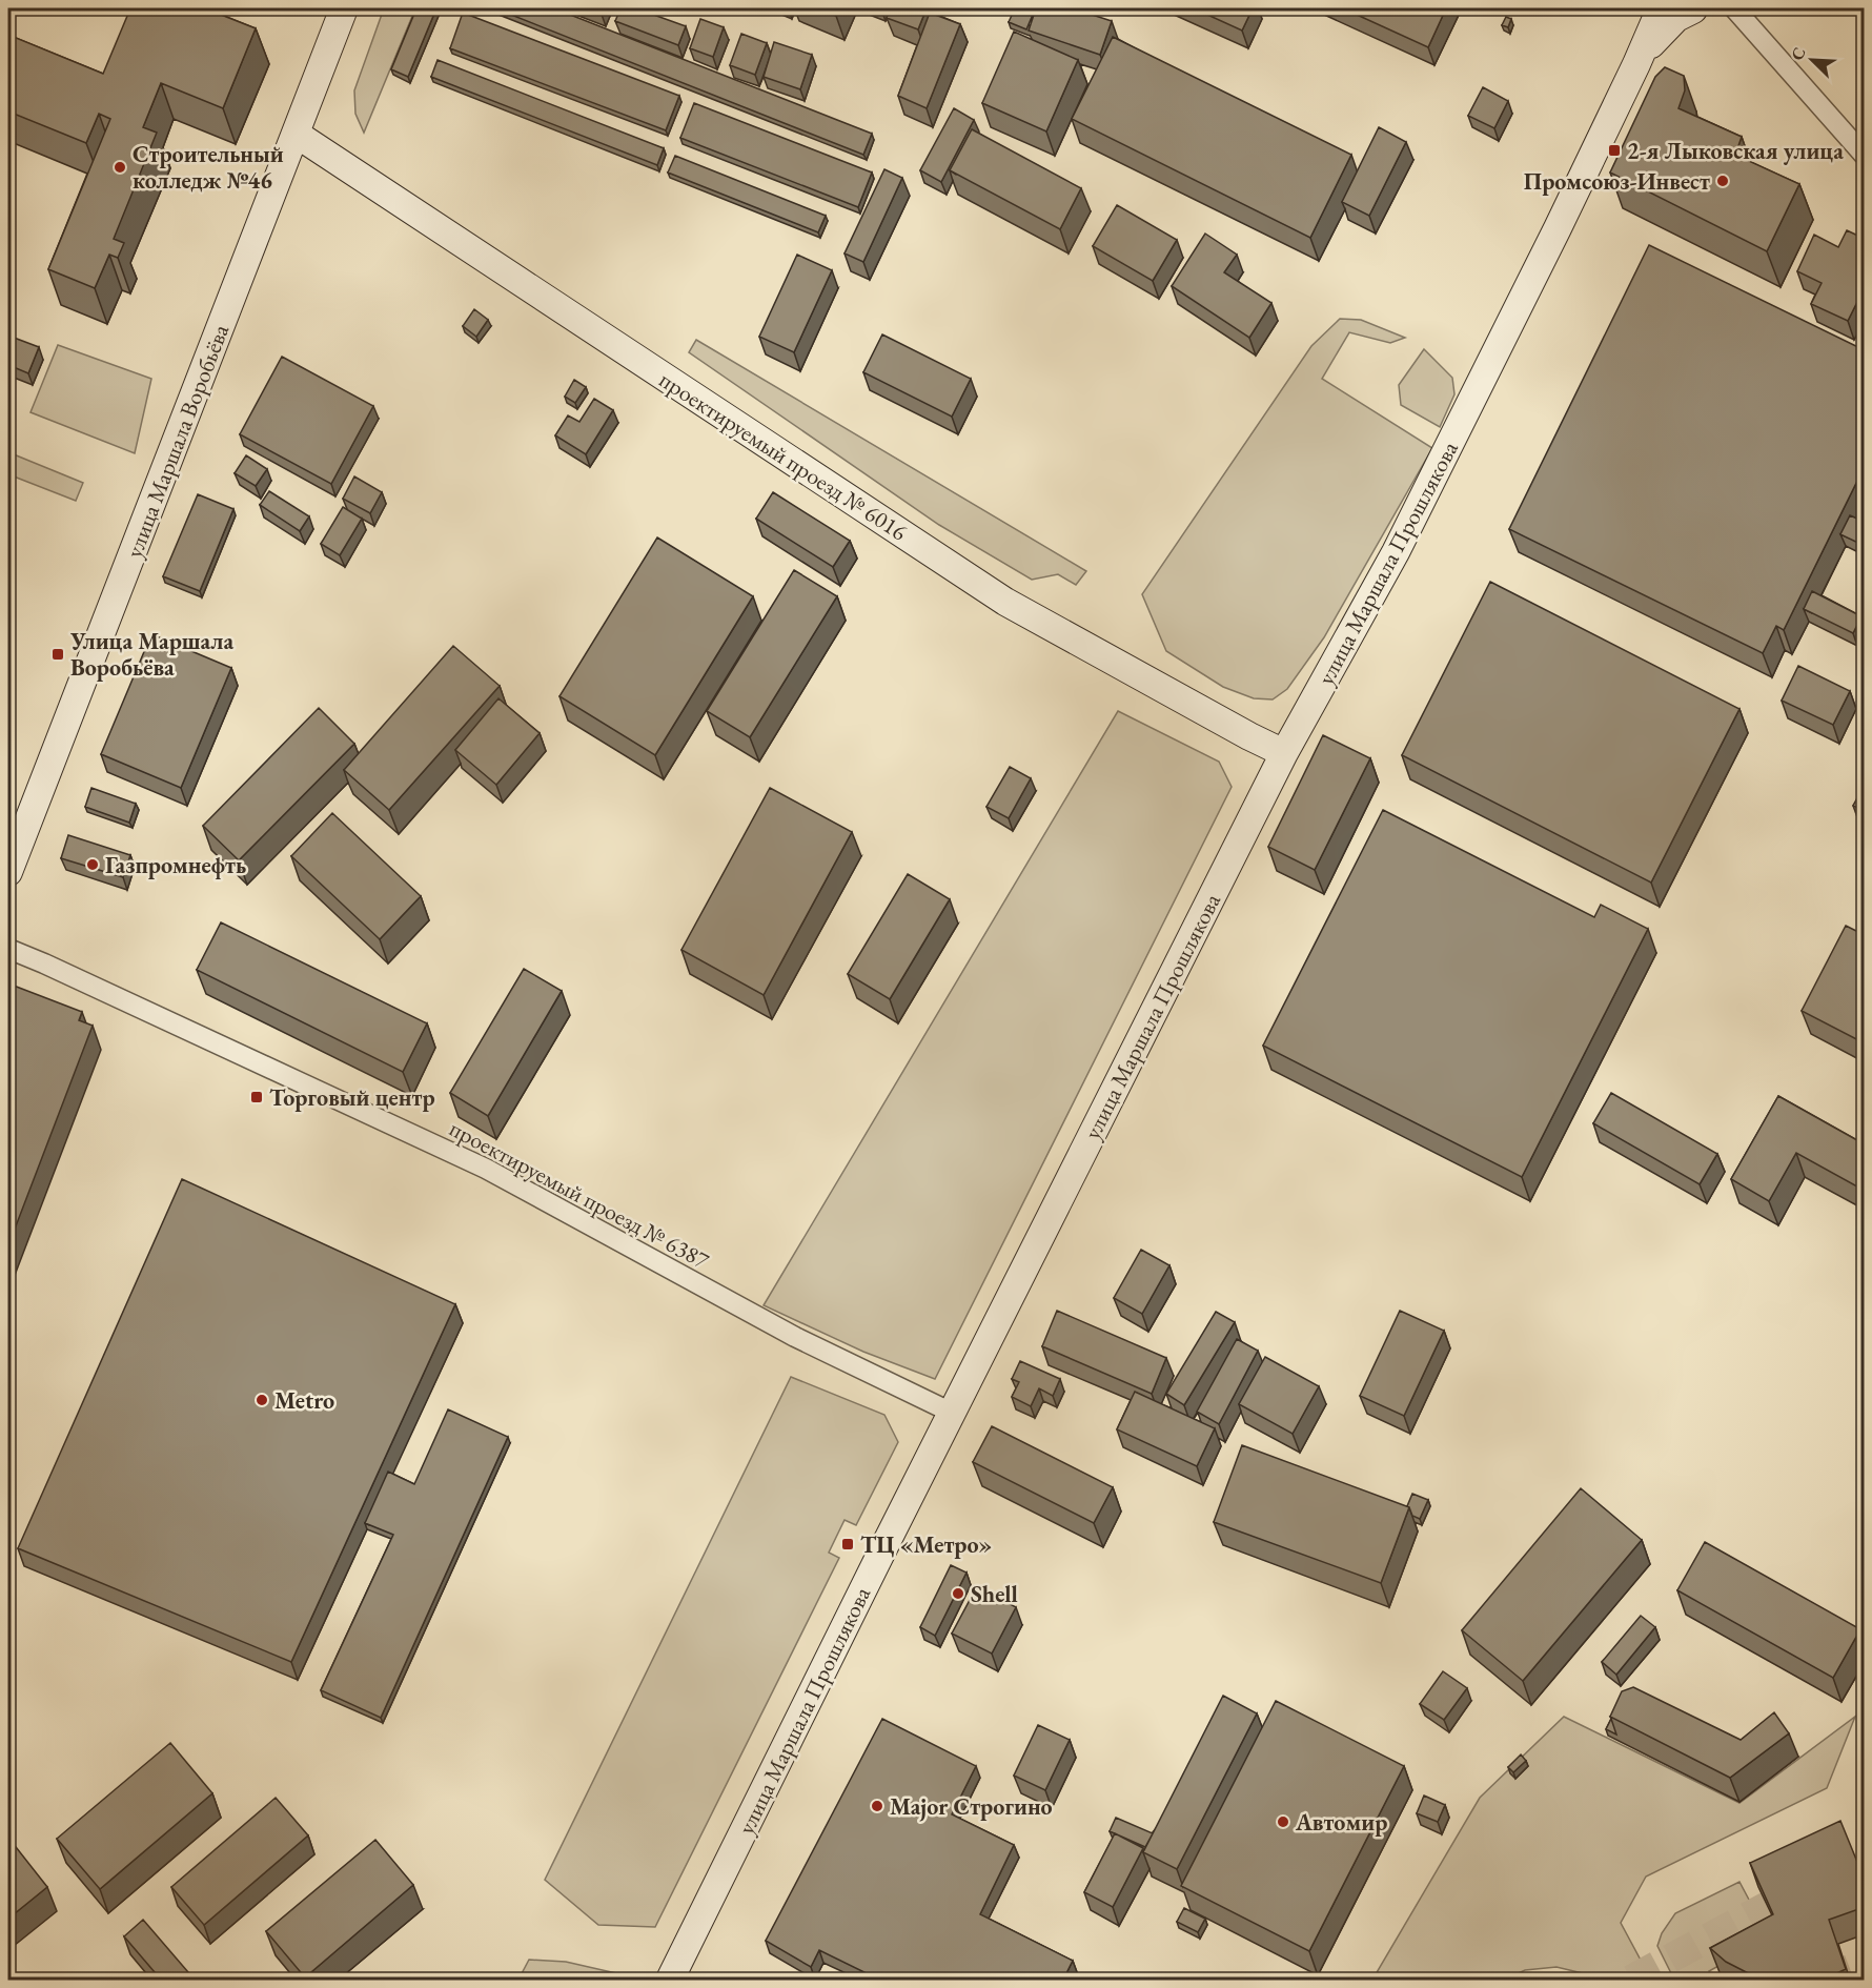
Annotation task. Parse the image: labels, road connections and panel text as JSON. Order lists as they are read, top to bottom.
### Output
{
  "streets": {
    "main road": ["улица Маршала Воробьёва", "проектируемый проезд № 6016", "улица Маршала Прошлякова"],
    "street": ["проектируемый проезд № 6387"]
  },
  "crossings": [
    ["улица Маршала Воробьёва", "проектируемый проезд № 6016"],
    ["проектируемый проезд № 6016", "улица Маршала Прошлякова"],
    ["улица Маршала Прошлякова", "проектируемый проезд № 6387"]
  ],
  "places": {
    "transit": [
      "2-я Лыковская улица",
      "Улица Маршала Воробьёва",
      "Торговый центр",
      "ТЦ «Метро»"
    ],
    "other": [
      "Строительный колледж №46",
      "Промсоюз-Инвест",
      "Газпромнефть",
      "Metro",
      "Shell",
      "Major Строгино",
      "Автомир"
    ]
  },
  "north": "top left"
}
